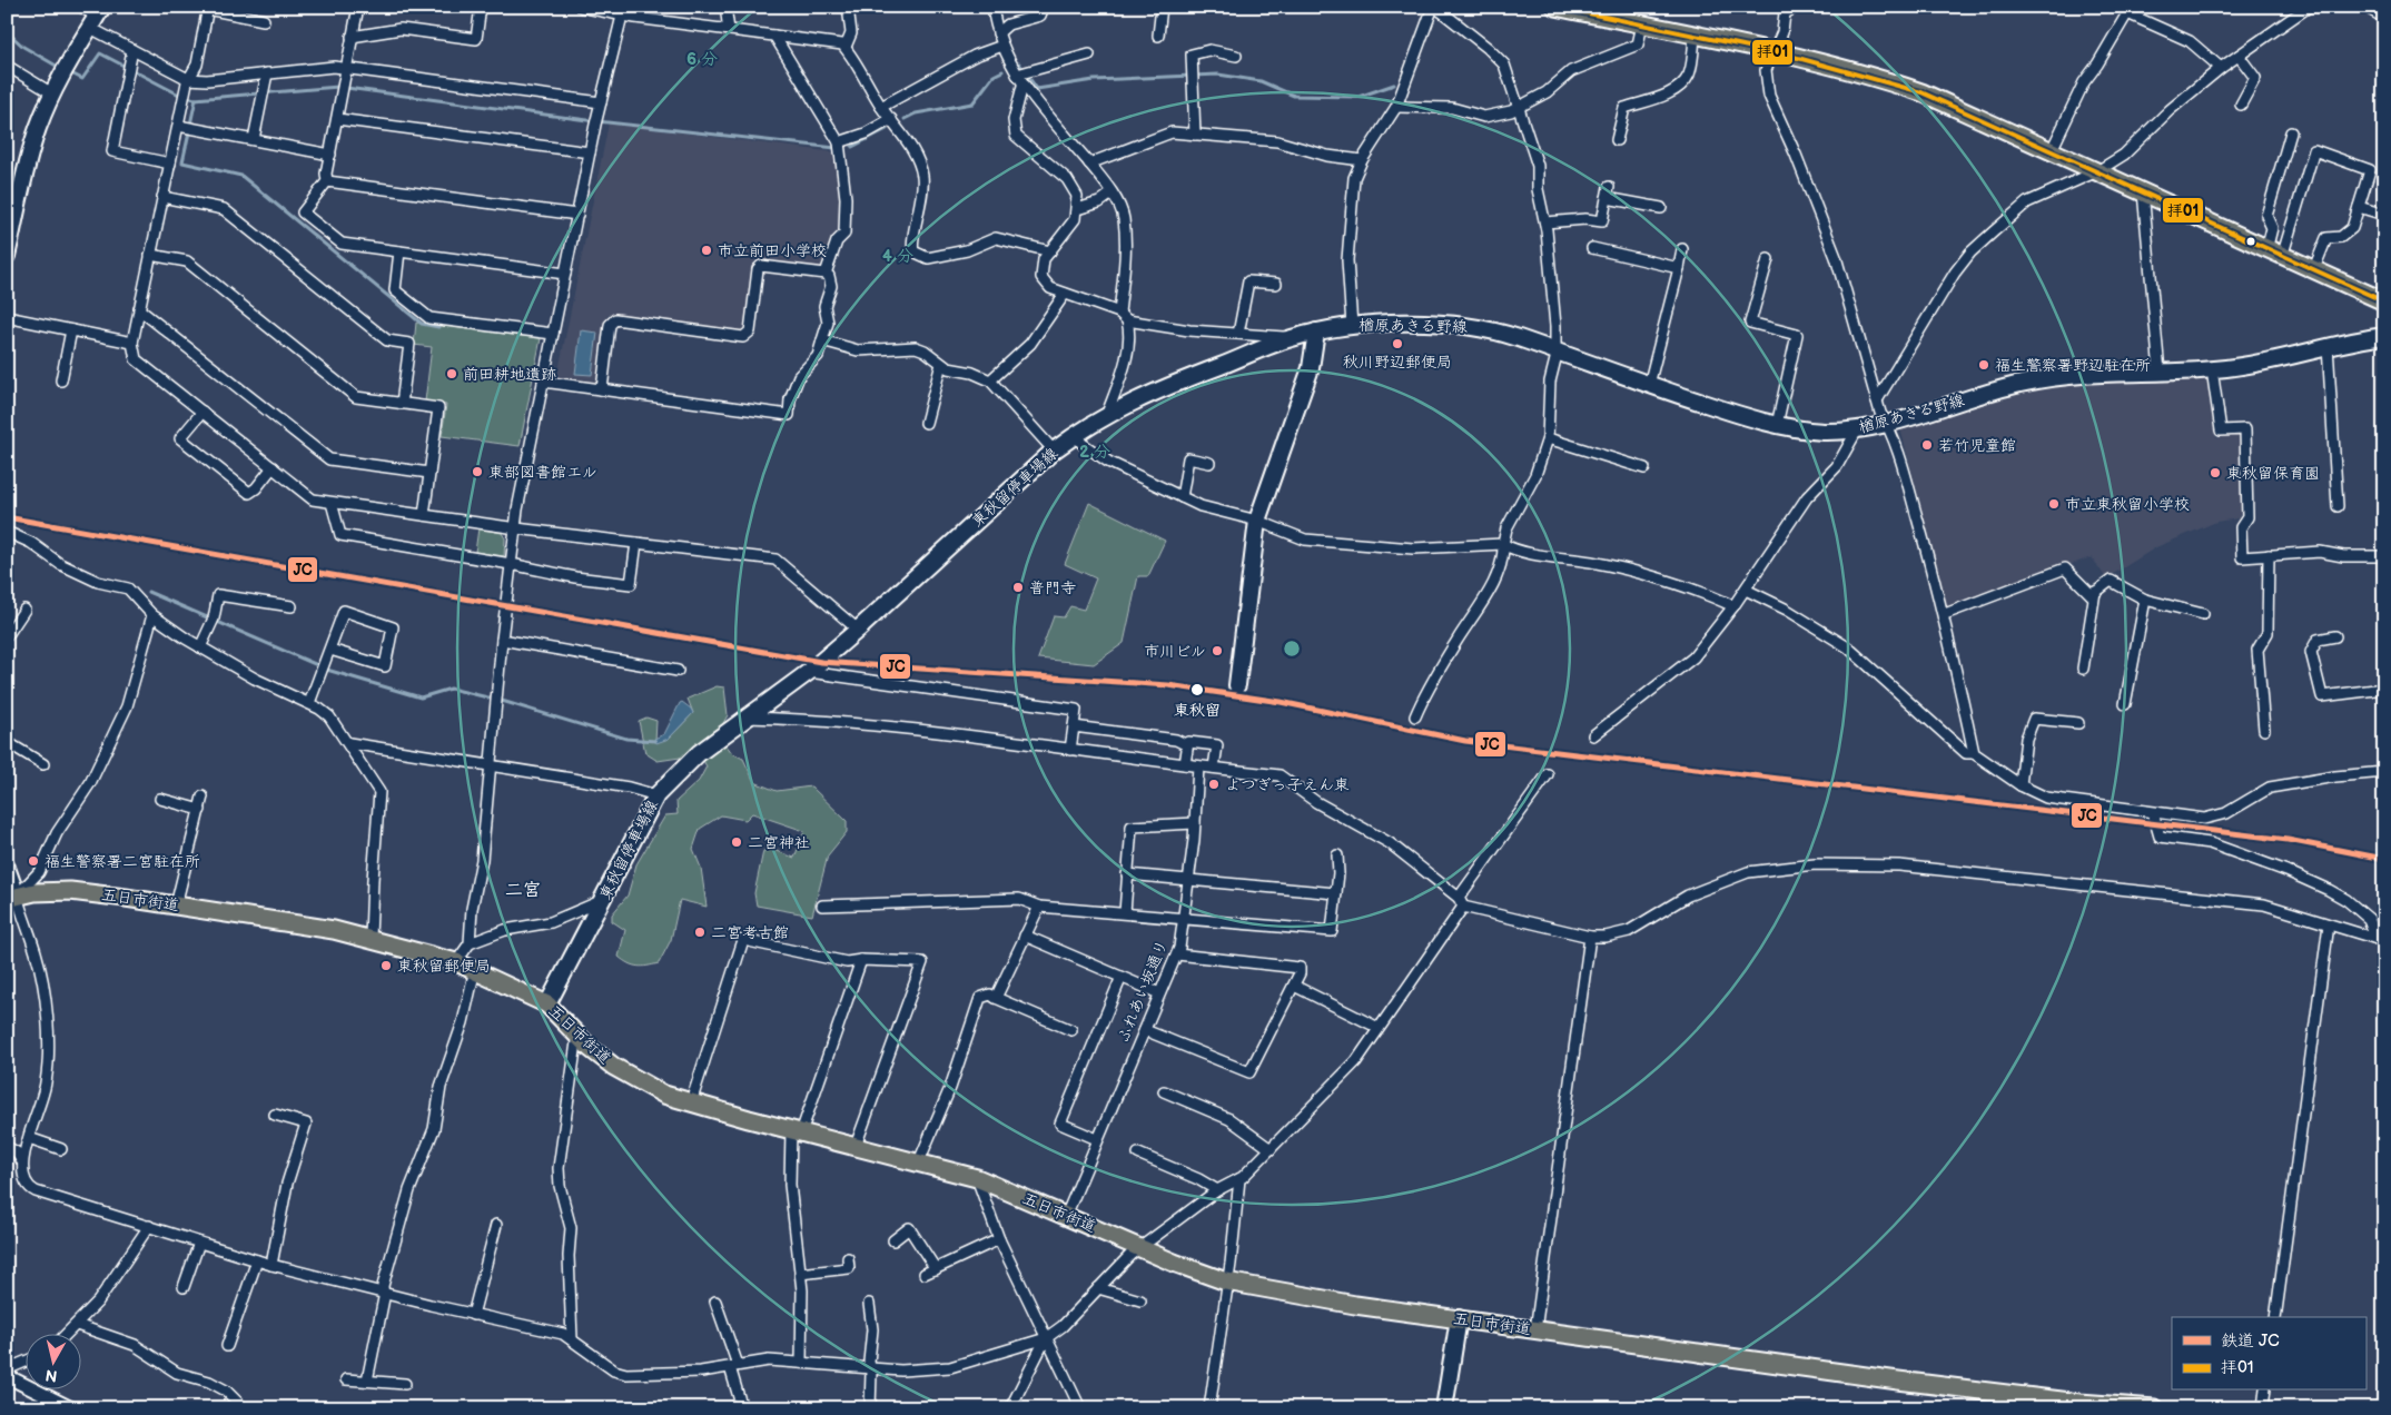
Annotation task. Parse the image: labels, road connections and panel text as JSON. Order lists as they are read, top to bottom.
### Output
{
  "streets": {
    "main road": ["楢原あきる野線", "東秋留停車場線", "五日市街道"],
    "street": ["ふれあい坂通り"]
  },
  "crossings": [
    ["楢原あきる野線", "東秋留停車場線"],
    ["東秋留停車場線", "五日市街道"],
    ["五日市街道", "ふれあい坂通り"]
  ],
  "districts": ["二宮"],
  "places": [
    "市立前田小学校",
    "秋川野辺郵便局",
    "福生警察署野辺駐在所",
    "前田耕地遺跡",
    "若竹児童館",
    "東部図書館エル",
    "東秋留保育園",
    "市立東秋留小学校",
    "普門寺",
    "市川ビル",
    "東秋留",
    "よつぎっ⼦えん東",
    "二宮神社",
    "福生警察署二宮駐在所",
    "二宮考古館",
    "東秋留郵便局"
  ],
  "lines": ["transit line 拝01", "rail line JC"],
  "legend": ["鉄道 JC", "拝01"],
  "north": "bottom",
  "rings": ["6 分", "4 分", "2 分"]
}
